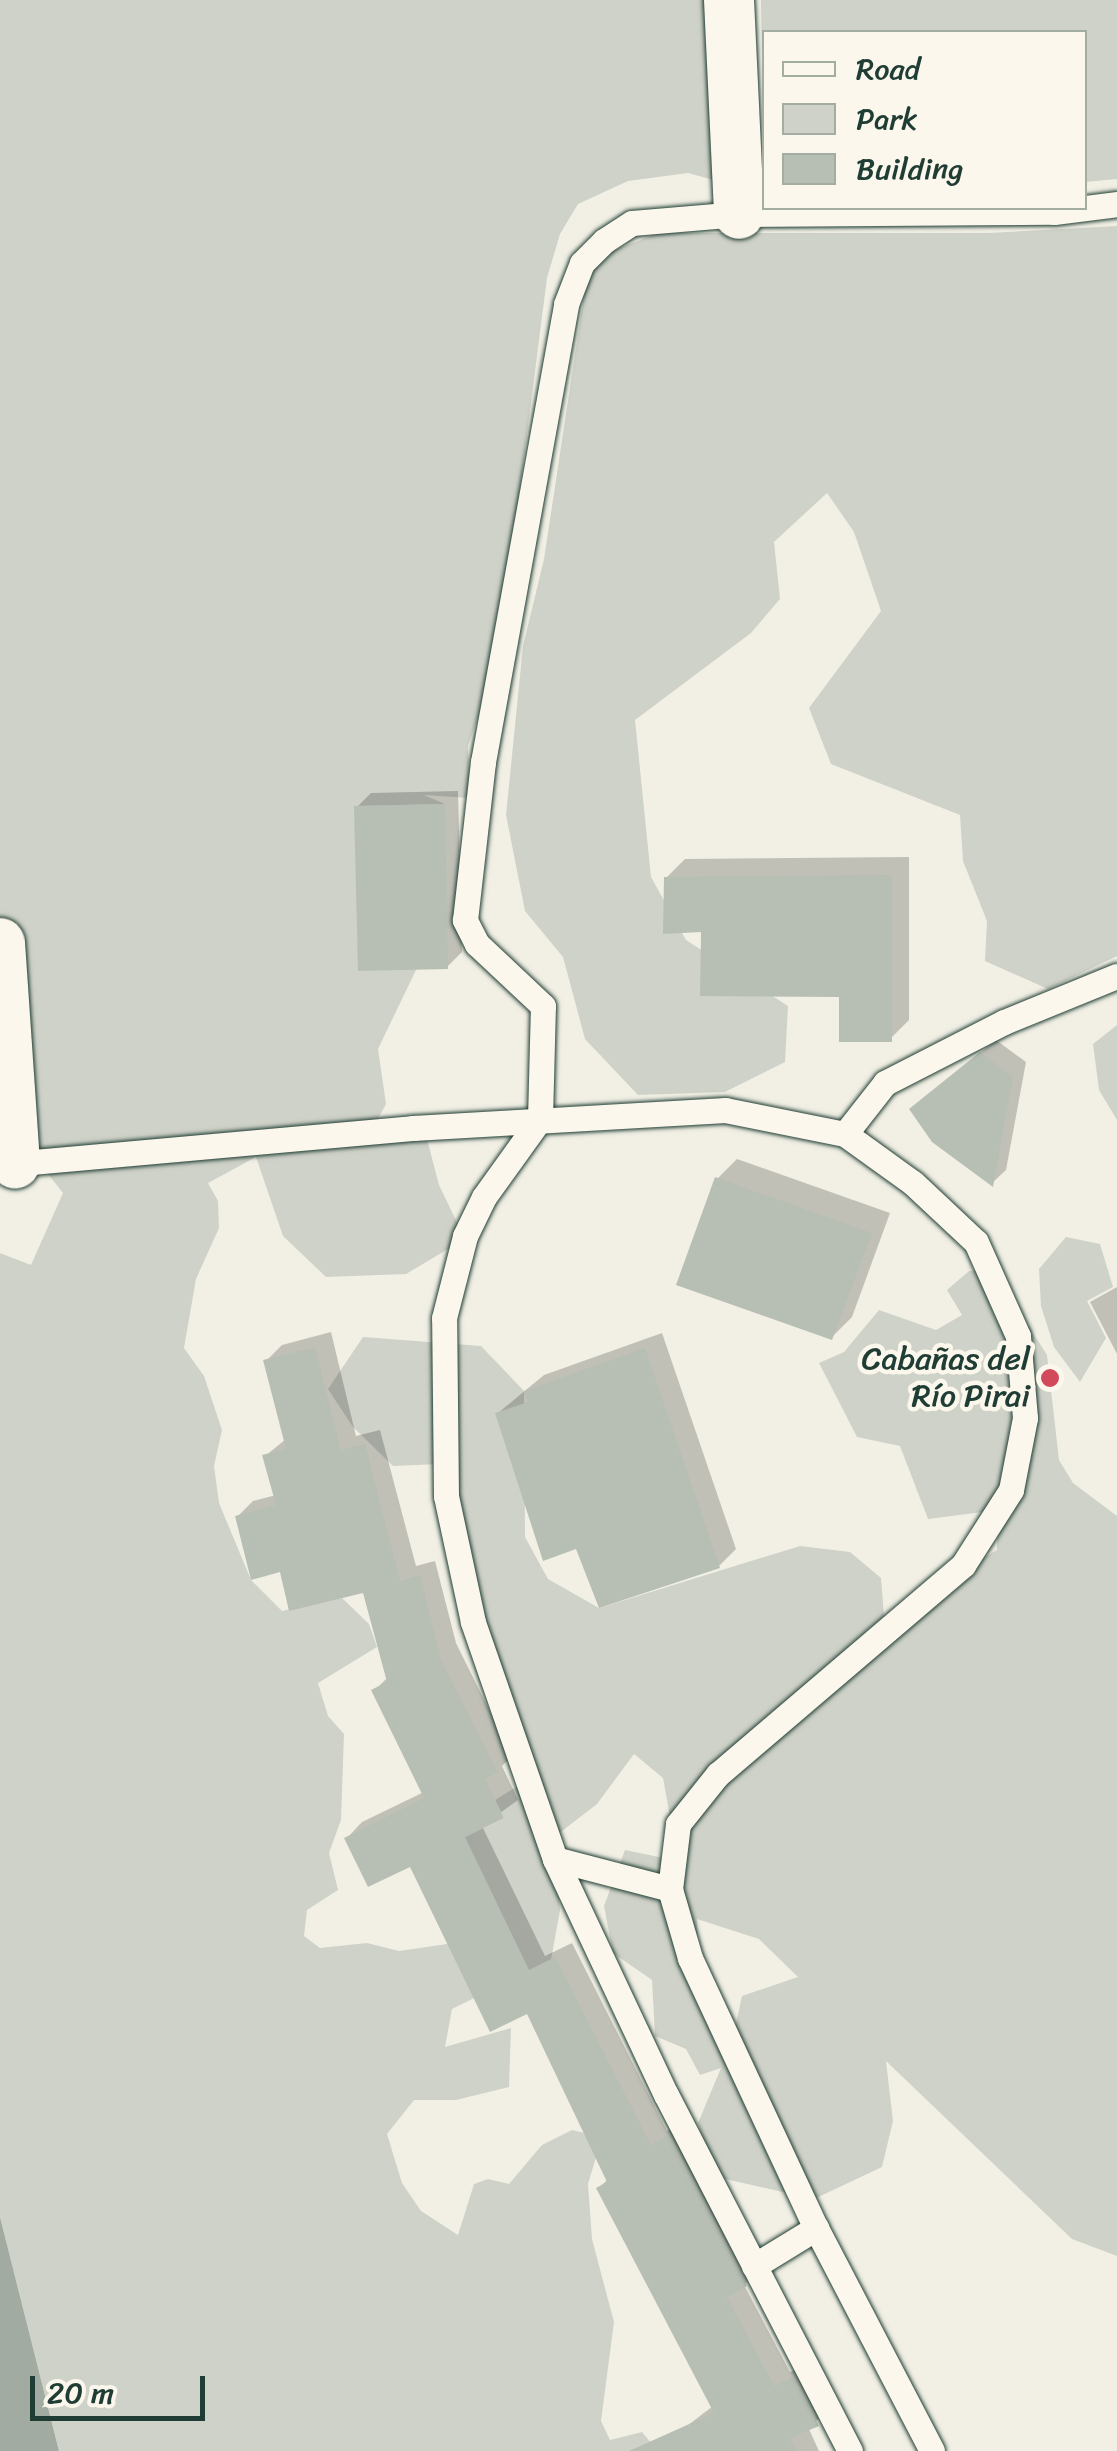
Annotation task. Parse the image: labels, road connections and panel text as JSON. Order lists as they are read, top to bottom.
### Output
{
  "places": ["Cabañas del Río Pirai"],
  "legend": ["Road", "Park", "Building"],
  "scale_bar": "20 m"
}
